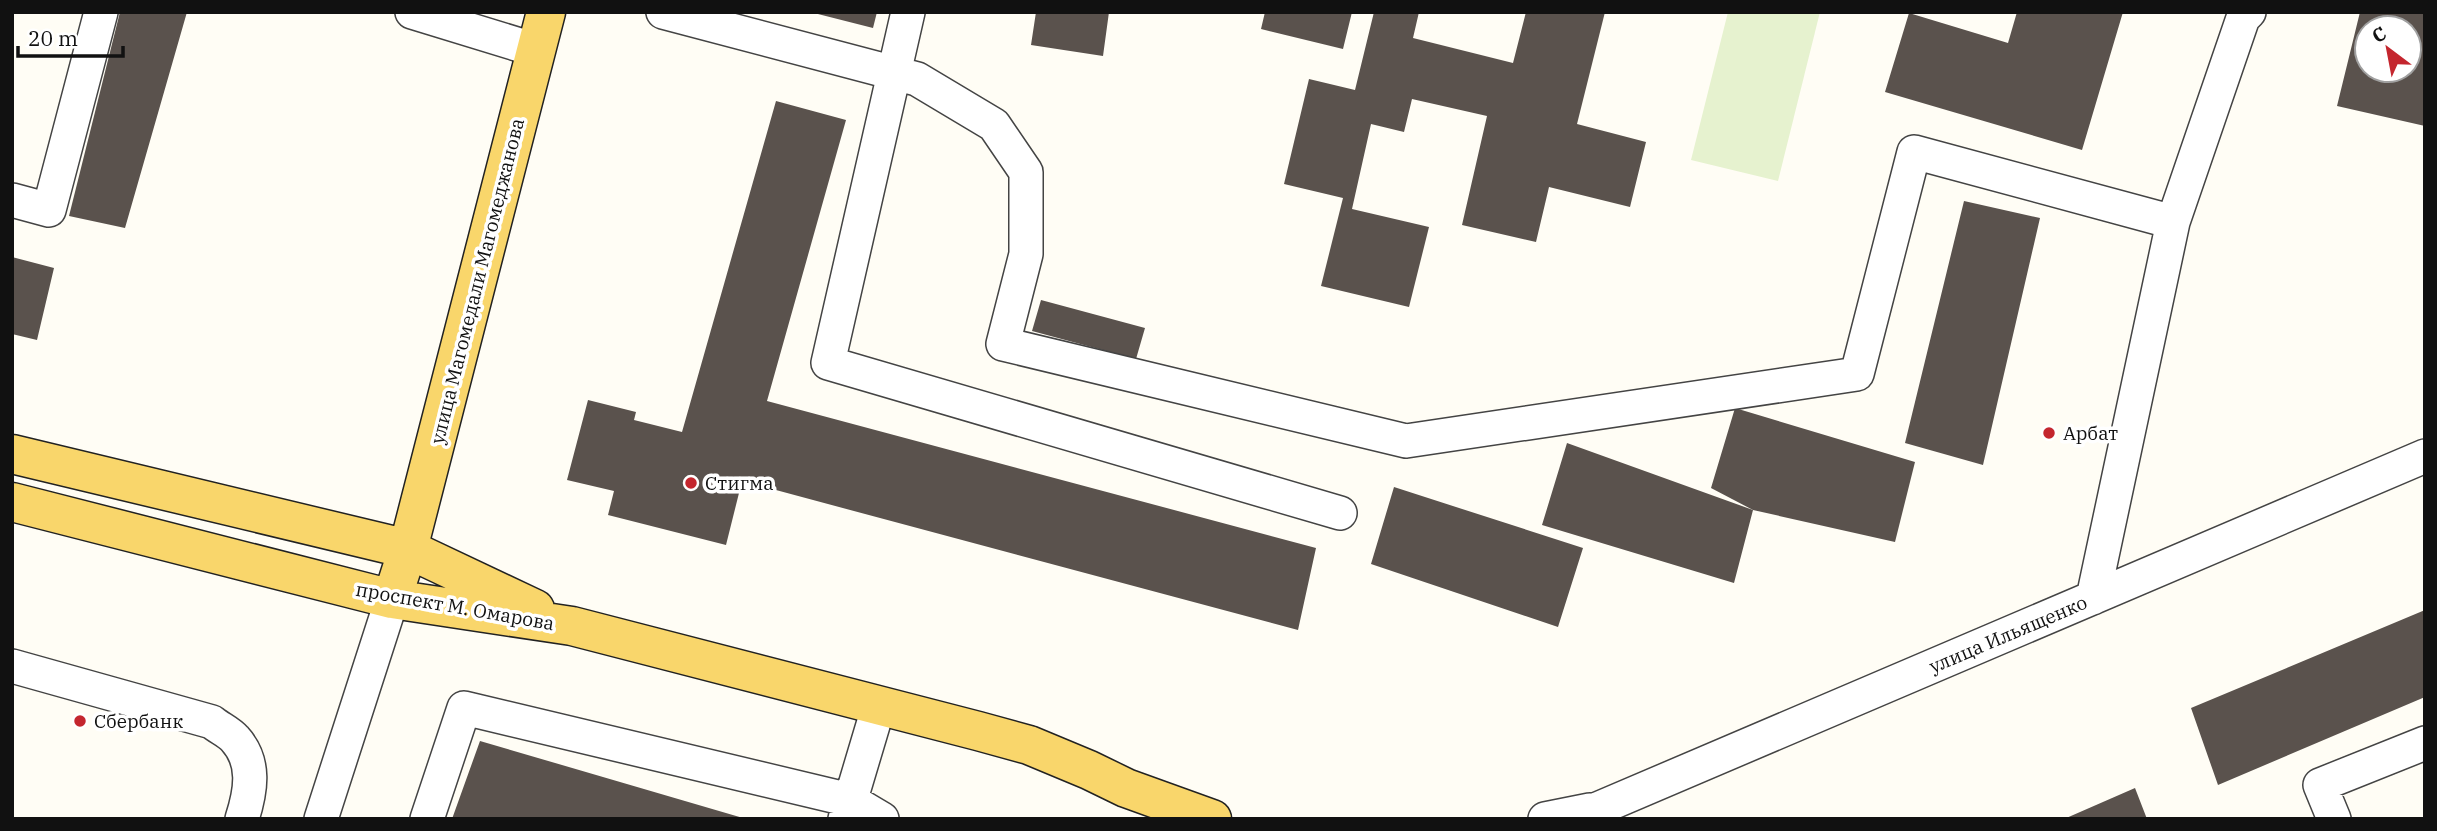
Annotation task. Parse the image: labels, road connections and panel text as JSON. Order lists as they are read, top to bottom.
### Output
{
  "streets": {
    "main road": ["улица Магомедали Магомеджанова", "проспект М. Омарова"],
    "street": ["улица Ильященко"]
  },
  "crossings": [
    ["улица Магомедали Магомеджанова", "проспект М. Омарова"]
  ],
  "places": ["Арбат", "Стигма", "Сбербанк"],
  "scale_bar": "20 m",
  "north": "top left"
}
